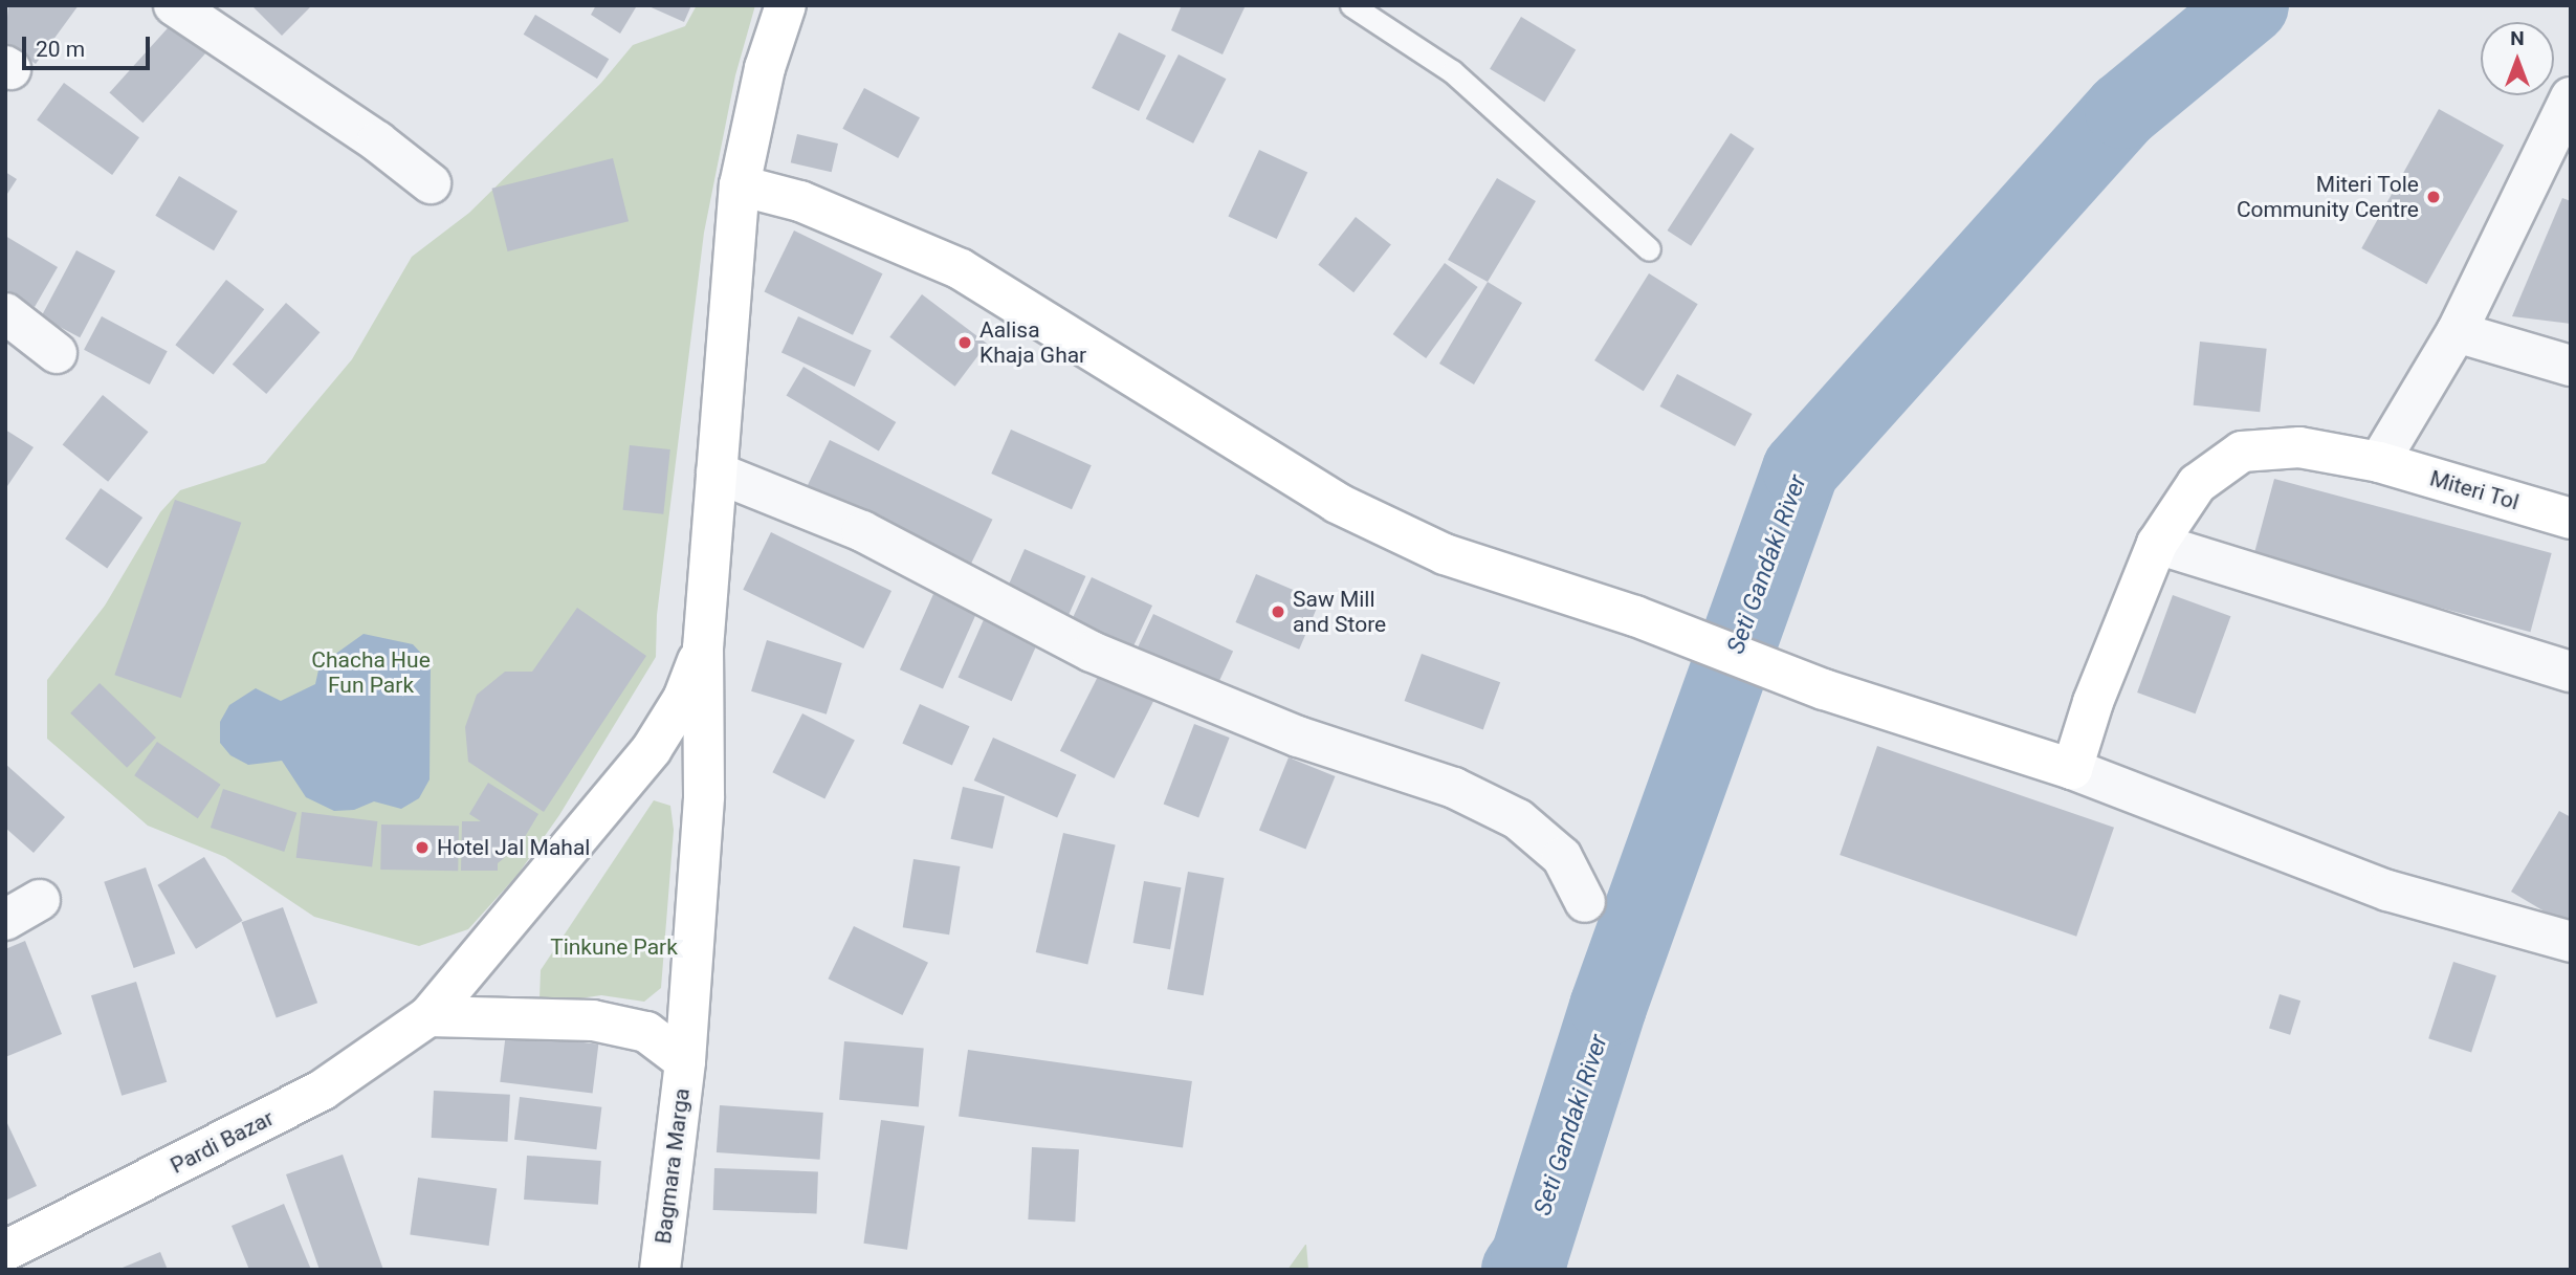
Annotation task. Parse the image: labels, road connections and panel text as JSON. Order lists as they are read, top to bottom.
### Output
{
  "streets": {
    "main road": ["Miteri Tol", "Pardi Bazar", "Bagmara Marga"]
  },
  "crossings": [
    ["Pardi Bazar", "Bagmara Marga"]
  ],
  "water": ["Seti Gandaki River"],
  "parks": ["Chacha Hue Fun Park", "Tinkune Park"],
  "places": [
    "Miteri Tole Community Centre",
    "Aalisa Khaja Ghar",
    "Saw Mill and Store",
    "Hotel Jal Mahal"
  ],
  "scale_bar": "20 m",
  "north": "top"
}
